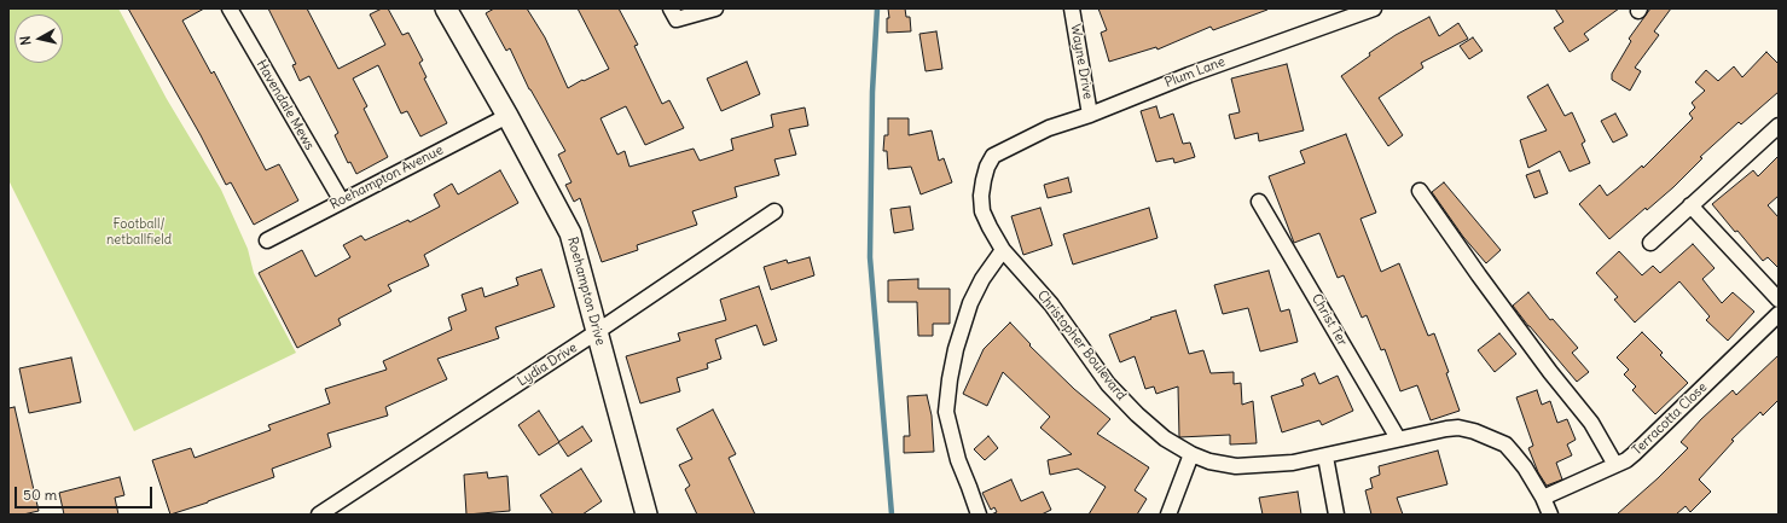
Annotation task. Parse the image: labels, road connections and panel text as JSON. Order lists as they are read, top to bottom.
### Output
{
  "streets": {
    "street": [
      "Wayne Drive",
      "Plum Lane",
      "Havendale Mews",
      "Roehampton Avenue",
      "Roehampton Drive",
      "Christ Ter",
      "Christopher Boulevard",
      "Lydia Drive",
      "Terracotta Close"
    ]
  },
  "crossings": [
    ["Wayne Drive", "Plum Lane"],
    ["Plum Lane", "Christopher Boulevard"],
    ["Havendale Mews", "Roehampton Avenue"],
    ["Roehampton Avenue", "Roehampton Drive"],
    ["Roehampton Drive", "Lydia Drive"],
    ["Christ Ter", "Christopher Boulevard"],
    ["Christopher Boulevard", "Terracotta Close"]
  ],
  "parks": ["Football/ netballfield"],
  "scale_bar": "50 m",
  "north": "left"
}
